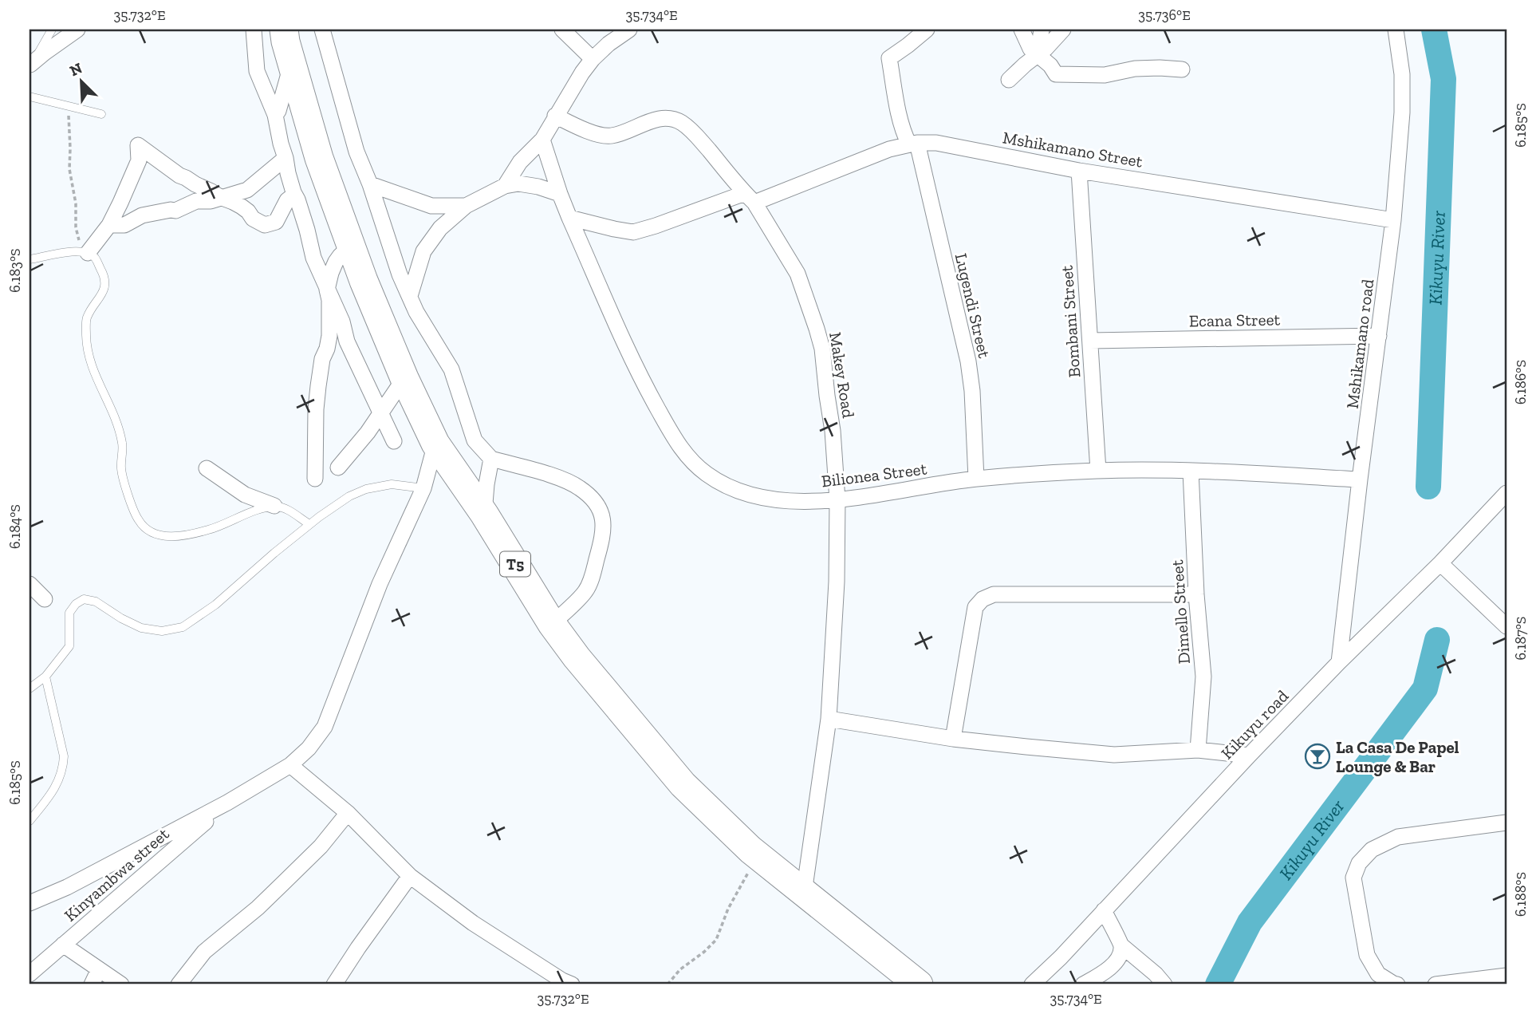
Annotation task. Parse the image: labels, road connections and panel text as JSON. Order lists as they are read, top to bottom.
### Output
{
  "streets": {
    "highway": ["T5"],
    "street": [
      "Mshikamano Street",
      "Lugendi Street",
      "Ecana Street",
      "Bombani Street",
      "Mshikamano road",
      "Makey Road",
      "Bilionea Street",
      "Dimello Street",
      "Kikuyu road",
      "Kinyambwa street"
    ]
  },
  "crossings": [
    ["Mshikamano Street", "Lugendi Street"],
    ["Mshikamano Street", "Bombani Street"],
    ["Mshikamano Street", "Mshikamano road"],
    ["Mshikamano Street", "Makey Road"],
    ["Mshikamano Street", "Bilionea Street"],
    ["Lugendi Street", "Bilionea Street"],
    ["Ecana Street", "Bombani Street"],
    ["Ecana Street", "Mshikamano road"],
    ["Bombani Street", "Bilionea Street"],
    ["Mshikamano road", "Bilionea Street"],
    ["Mshikamano road", "Kikuyu road"],
    ["Makey Road", "Bilionea Street"],
    ["Makey Road", "T5"],
    ["Bilionea Street", "Dimello Street"]
  ],
  "water": ["Kikuyu River"],
  "places": {
    "bar": ["La Casa De Papel Lounge & Bar"]
  },
  "north": "top left",
  "coordinates": [
    "35.732°E",
    "35.734°E",
    "35.736°E",
    "6.185°S",
    "6.183°S",
    "6.186°S",
    "6.184°S",
    "6.187°S",
    "6.188°S"
  ]
}
